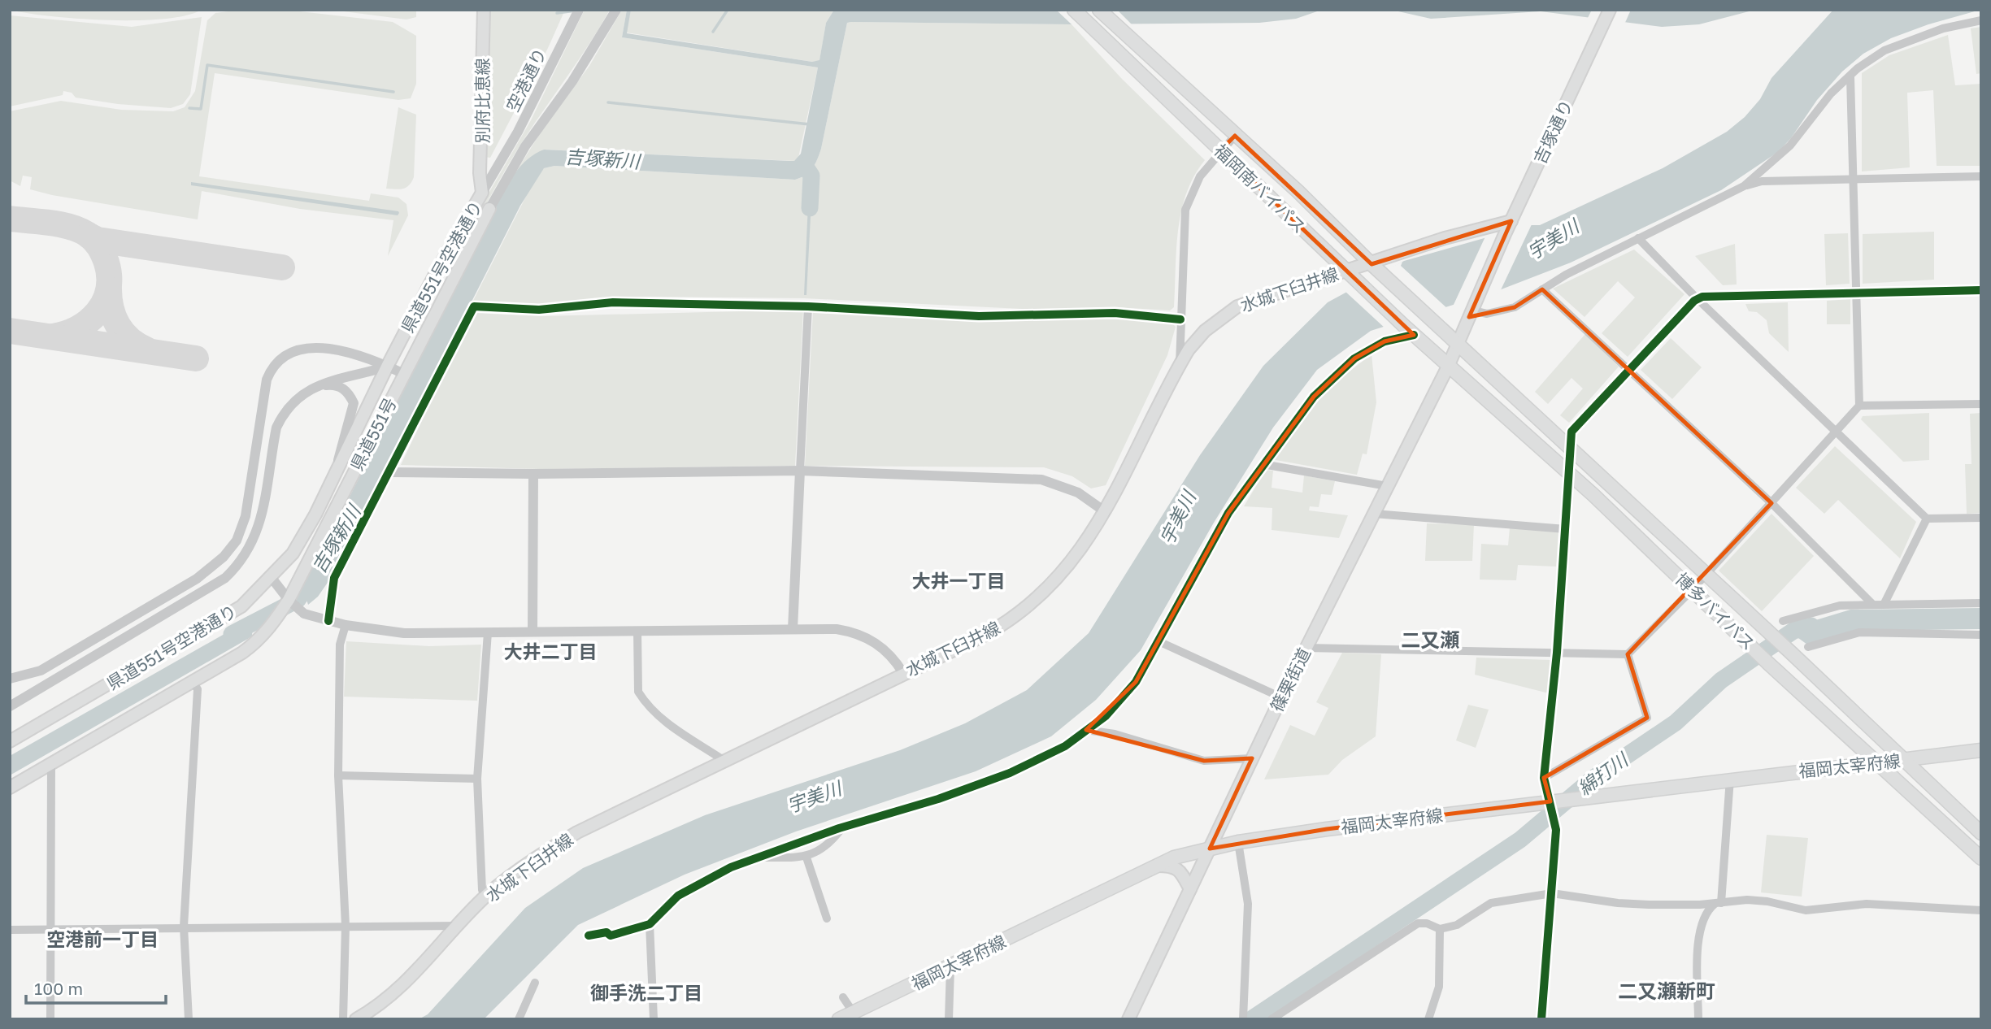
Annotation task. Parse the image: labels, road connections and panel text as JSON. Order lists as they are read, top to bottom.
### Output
{
  "streets": {
    "main road": [
      "別府比恵線",
      "吉塚通り",
      "福岡南バイパス",
      "県道551号空港通り",
      "水城下臼井線",
      "県道551号",
      "博多バイパス",
      "篠栗街道",
      "福岡太宰府線"
    ],
    "street": ["空港通り"]
  },
  "crossings": [
    ["空港通り", "別府比恵線"],
    ["空港通り", "県道551号空港通り"],
    ["別府比恵線", "県道551号空港通り"],
    ["吉塚通り", "水城下臼井線"],
    ["福岡南バイパス", "水城下臼井線"],
    ["福岡南バイパス", "博多バイパス"],
    ["福岡南バイパス", "篠栗街道"],
    ["博多バイパス", "篠栗街道"],
    ["博多バイパス", "福岡太宰府線"],
    ["篠栗街道", "福岡太宰府線"]
  ],
  "districts": [
    "大井一丁目",
    "二又瀬",
    "大井二丁目",
    "空港前一丁目",
    "二又瀬新町",
    "御手洗二丁目"
  ],
  "water": ["吉塚新川", "宇美川", "綿打川"],
  "scale_bar": "100 m"
}
